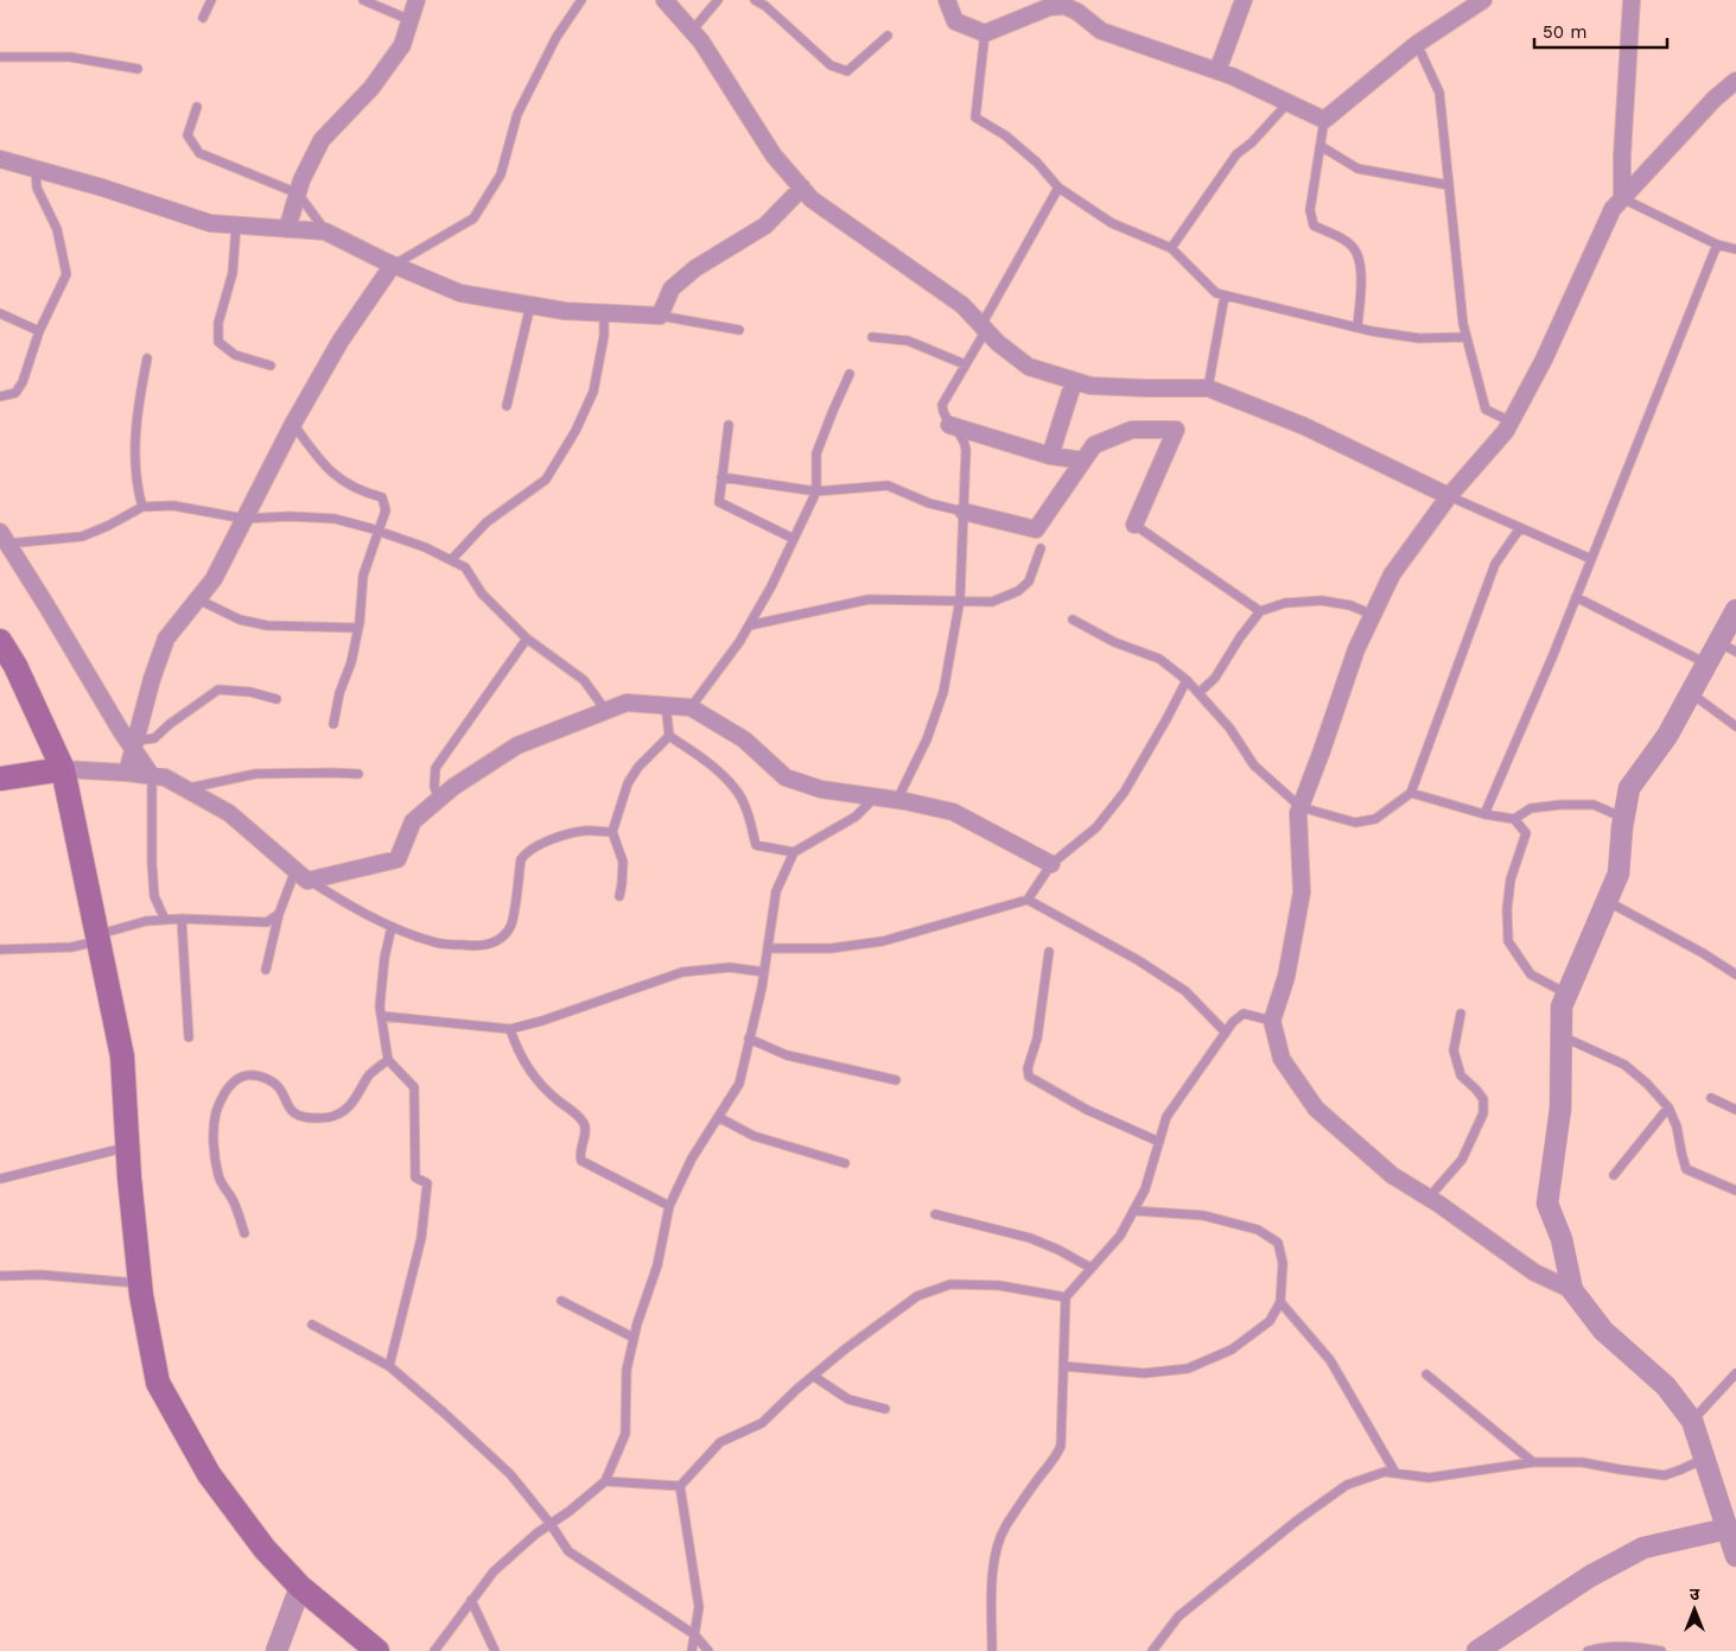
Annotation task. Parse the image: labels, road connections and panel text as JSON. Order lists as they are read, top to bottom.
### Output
{
  "scale_bar": "50 m",
  "north": "top"
}
